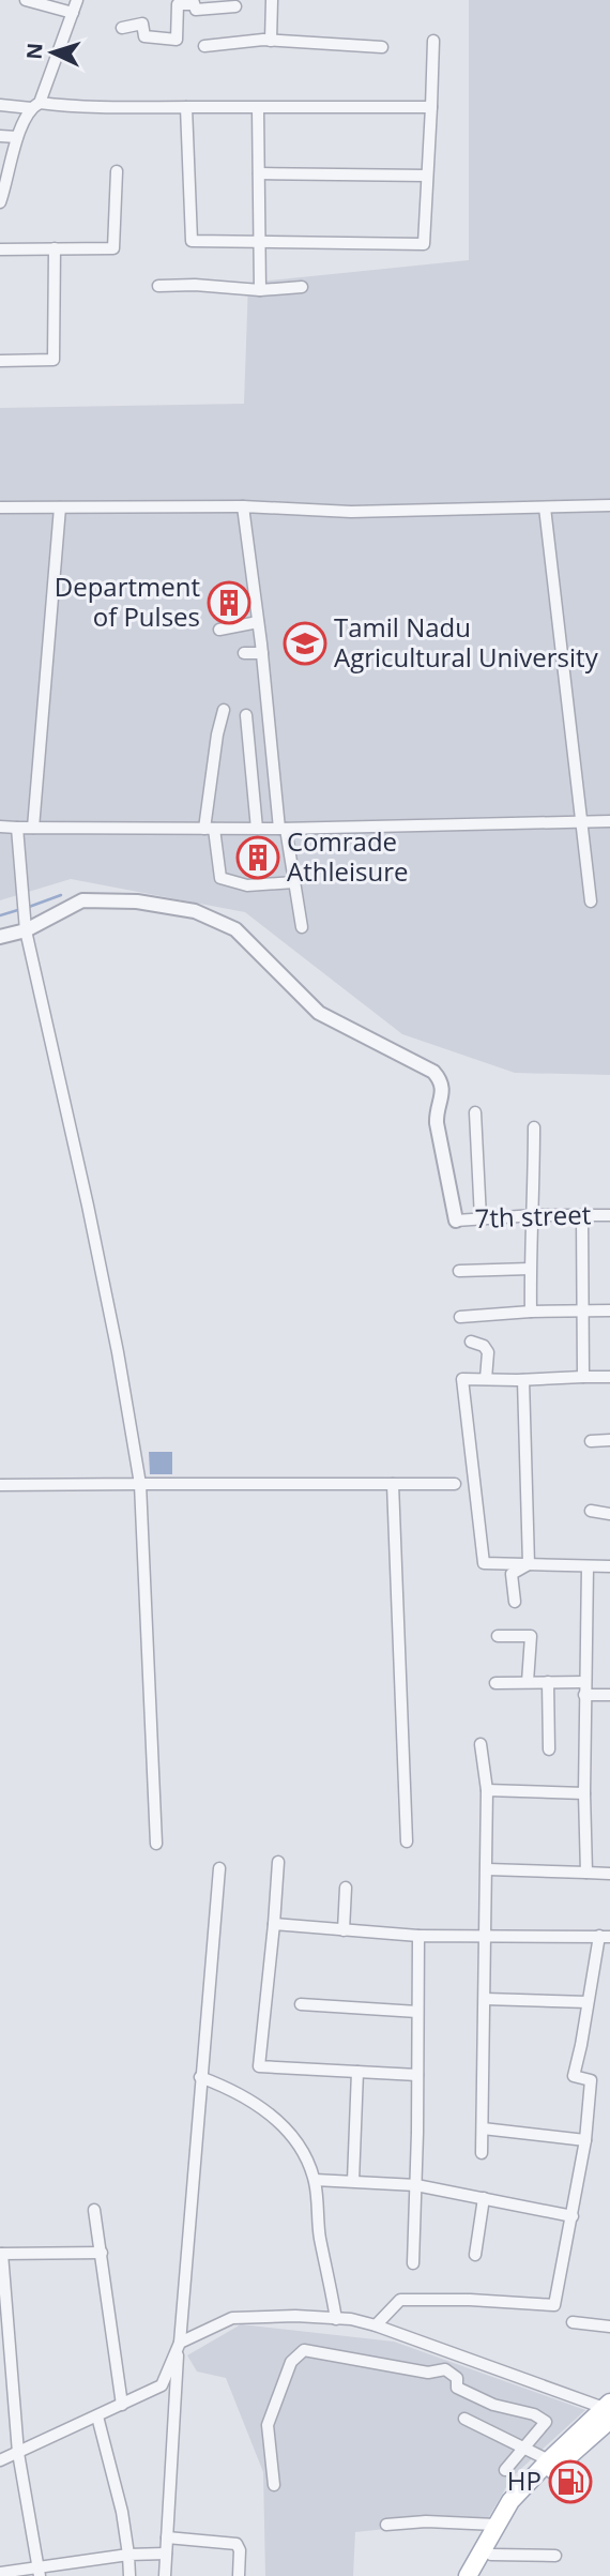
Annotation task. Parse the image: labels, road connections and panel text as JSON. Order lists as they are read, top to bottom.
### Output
{
  "streets": {
    "street": ["7th street"]
  },
  "places": {
    "building": ["Department of Pulses", "Comrade Athleisure"],
    "school or university": ["Tamil Nadu Agricultural University"],
    "fuel station": ["HP"]
  },
  "north": "left"
}
